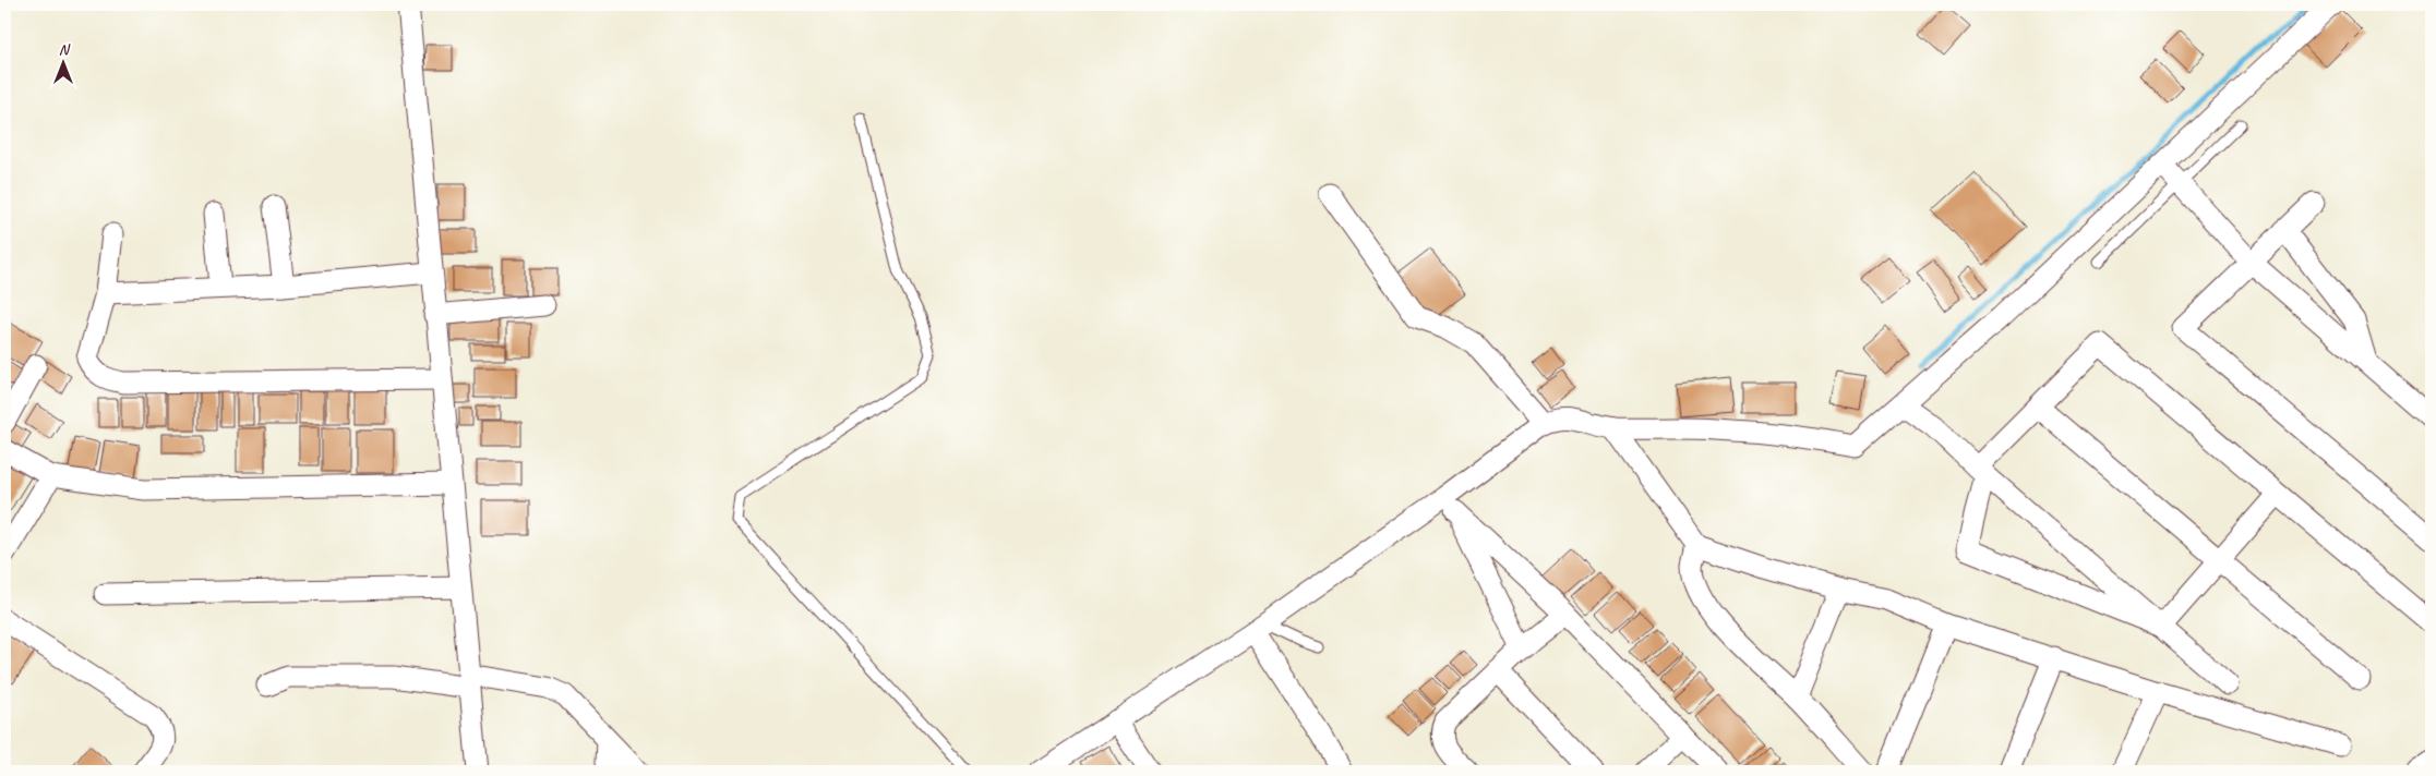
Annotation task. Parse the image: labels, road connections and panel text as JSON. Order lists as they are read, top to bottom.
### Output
{
  "north": "top"
}
